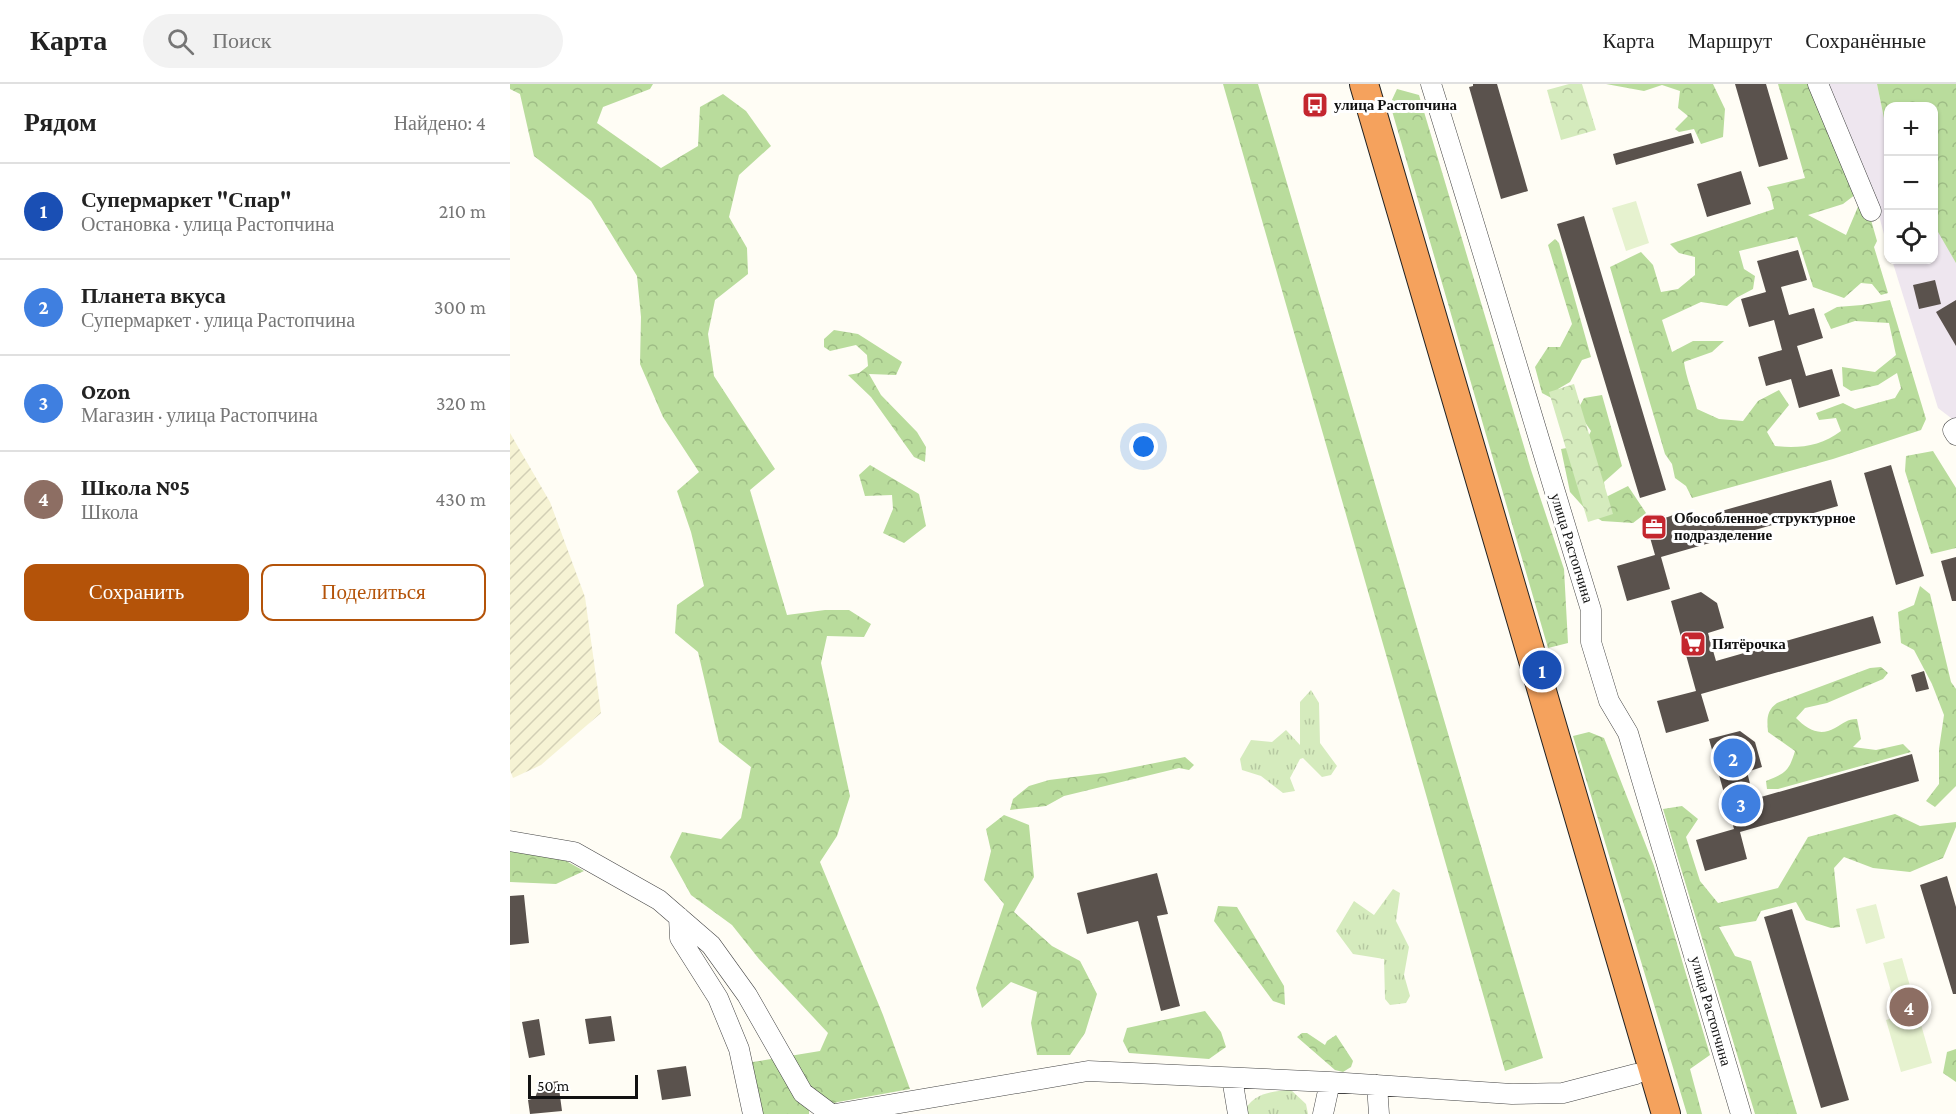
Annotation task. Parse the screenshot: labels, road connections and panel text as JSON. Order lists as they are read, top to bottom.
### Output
{
  "streets": {
    "street": ["улица Растопчина"]
  },
  "places": {
    "bus stop": ["улица Растопчина"],
    "office": ["Обособленное структурное подразделение"],
    "supermarket": ["Пятёрочка"]
  },
  "scale_bar": "50 m",
  "page": {
    "header": "Карта",
    "search": "Поиск",
    "nav": ["Карта", "Маршрут", "Сохранённые"],
    "heading": ["Рядом", "Найдено: 4"],
    "map_buttons": ["+", "−"],
    "list": [
      {
        "mark": "1",
        "name": "Супермаркет \"Спар\"",
        "note": "Остановка · улица Растопчина",
        "value": "210 m"
      },
      {
        "mark": "2",
        "name": "Планета вкуса",
        "note": "Супермаркет · улица Растопчина",
        "value": "300 m"
      },
      {
        "mark": "3",
        "name": "Ozon",
        "note": "Магазин · улица Растопчина",
        "value": "320 m"
      },
      {
        "mark": "4",
        "name": "Школа №5",
        "note": "Школа",
        "value": "430 m"
      }
    ],
    "buttons": ["Сохранить", "Поделиться"],
    "pins": [
      "1",
      "2",
      "3",
      "4"
    ],
    "scale": "50 m"
  }
}
